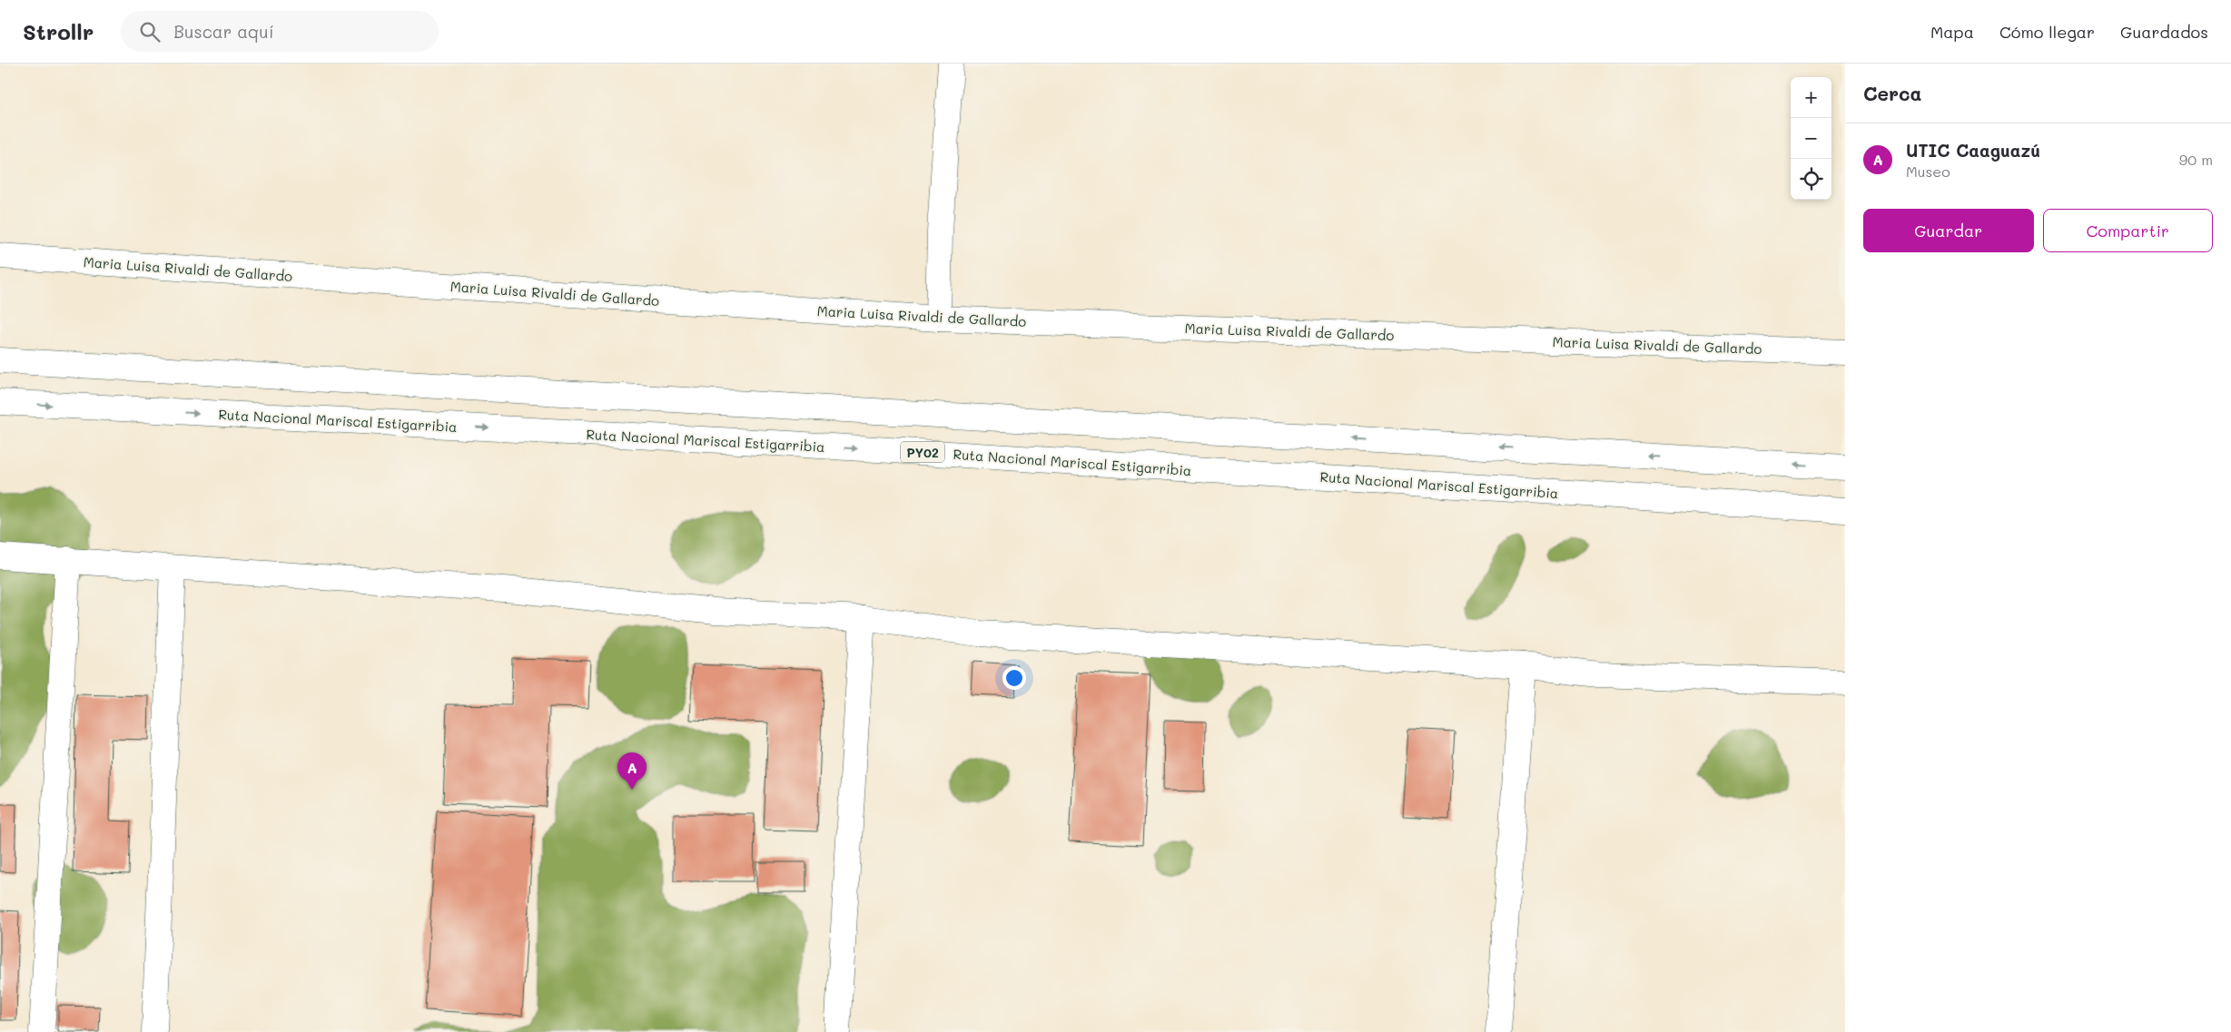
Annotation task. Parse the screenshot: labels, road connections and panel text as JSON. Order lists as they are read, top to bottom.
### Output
{
  "streets": {
    "main road": ["Maria Luisa Rivaldi de Gallardo", "Ruta Nacional Mariscal Estigarribia", "PY02"]
  },
  "page": {
    "header": "Strollr",
    "search": "Buscar aquí",
    "nav": ["Mapa", "Cómo llegar", "Guardados"],
    "heading": "Cerca",
    "map_buttons": ["+", "−"],
    "list": [
      {
        "mark": "A",
        "name": "UTIC Caaguazú",
        "note": "Museo",
        "value": "90 m"
      }
    ],
    "buttons": ["Guardar", "Compartir"],
    "pins": "A"
  }
}
